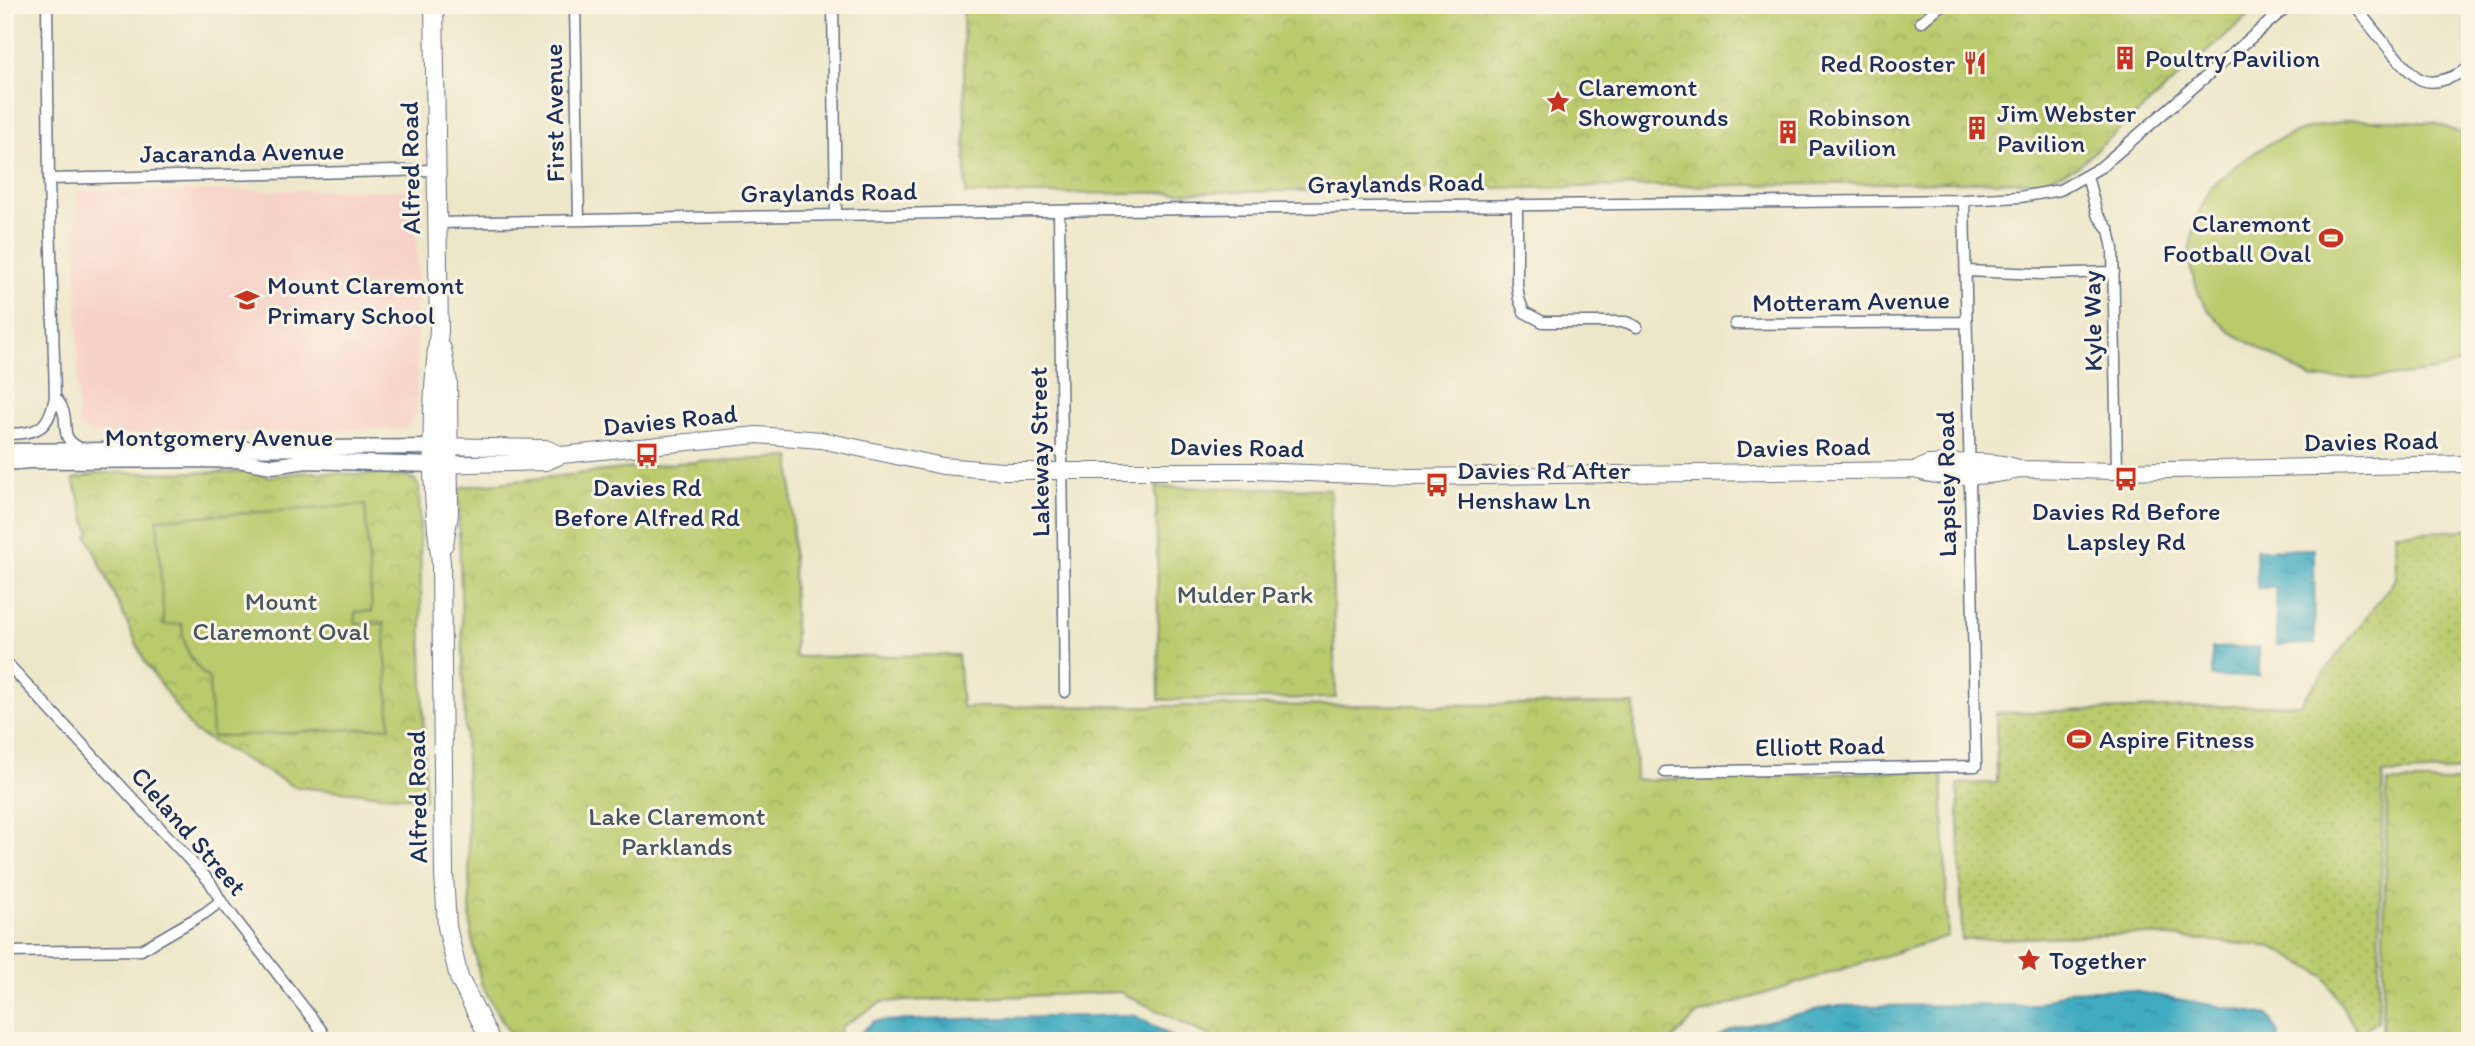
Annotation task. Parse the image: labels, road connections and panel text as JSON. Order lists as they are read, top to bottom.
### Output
{
  "streets": {
    "main road": ["Alfred Road", "Davies Road"],
    "street": [
      "First Avenue",
      "Jacaranda Avenue",
      "Graylands Road",
      "Motteram Avenue",
      "Kyle Way",
      "Montgomery Avenue",
      "Lakeway Street",
      "Lapsley Road",
      "Elliott Road",
      "Cleland Street"
    ]
  },
  "crossings": [
    ["First Avenue", "Graylands Road"],
    ["Jacaranda Avenue", "Alfred Road"],
    ["Alfred Road", "Graylands Road"],
    ["Alfred Road", "Davies Road"],
    ["Alfred Road", "Montgomery Avenue"],
    ["Graylands Road", "Kyle Way"],
    ["Graylands Road", "Lakeway Street"],
    ["Graylands Road", "Lapsley Road"],
    ["Motteram Avenue", "Lapsley Road"],
    ["Kyle Way", "Davies Road"],
    ["Davies Road", "Montgomery Avenue"],
    ["Davies Road", "Lakeway Street"],
    ["Davies Road", "Lapsley Road"],
    ["Lapsley Road", "Elliott Road"]
  ],
  "parks": ["Mulder Park", "Mount Claremont Oval", "Lake Claremont Parklands"],
  "places": {
    "building": ["Poultry Pavilion", "Jim Webster Pavilion", "Robinson Pavilion"],
    "restaurant": ["Red Rooster"],
    "place": ["Claremont Showgrounds", "Together"],
    "sports": ["Claremont Football Oval", "Aspire Fitness"],
    "school or university": ["Mount Claremont Primary School"],
    "bus stop": ["Davies Rd Before Alfred Rd", "Davies Rd Before Lapsley Rd", "Davies Rd After Henshaw Ln"]
  }
}
